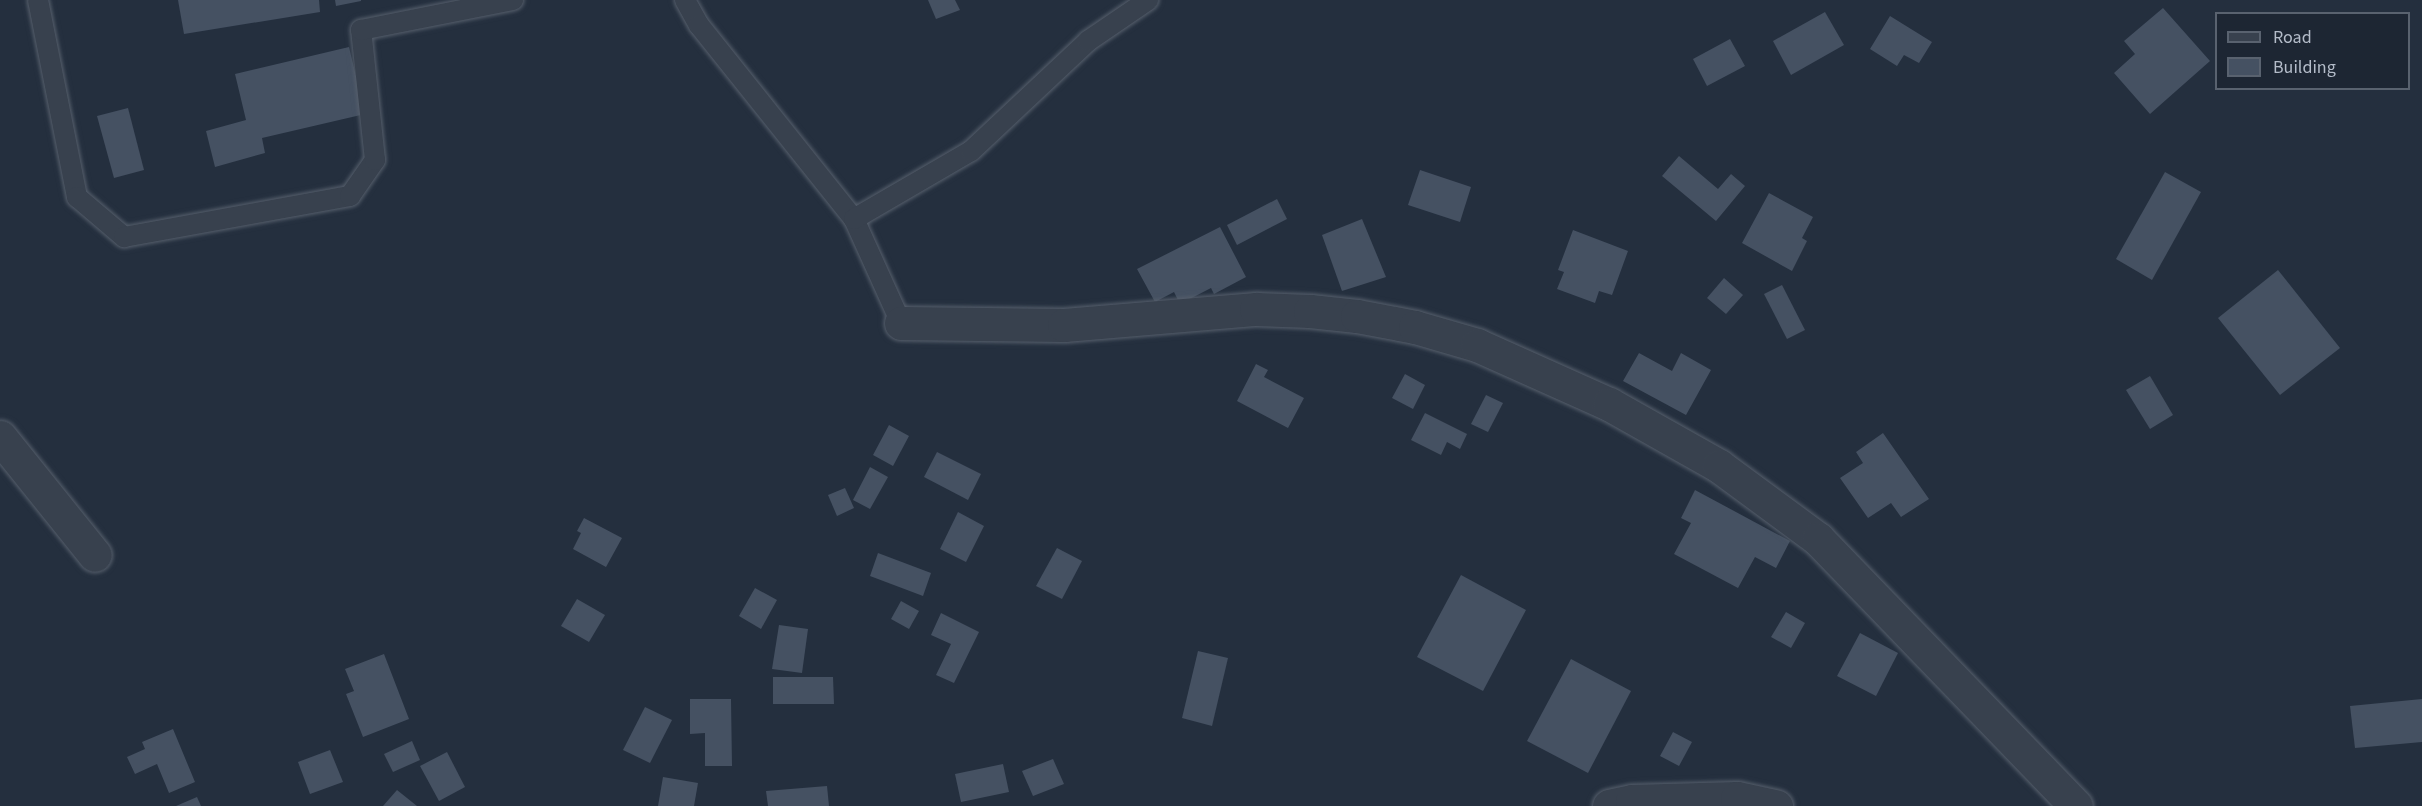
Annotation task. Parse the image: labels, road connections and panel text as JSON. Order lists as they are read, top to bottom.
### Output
{
  "legend": ["Road", "Building"]
}
